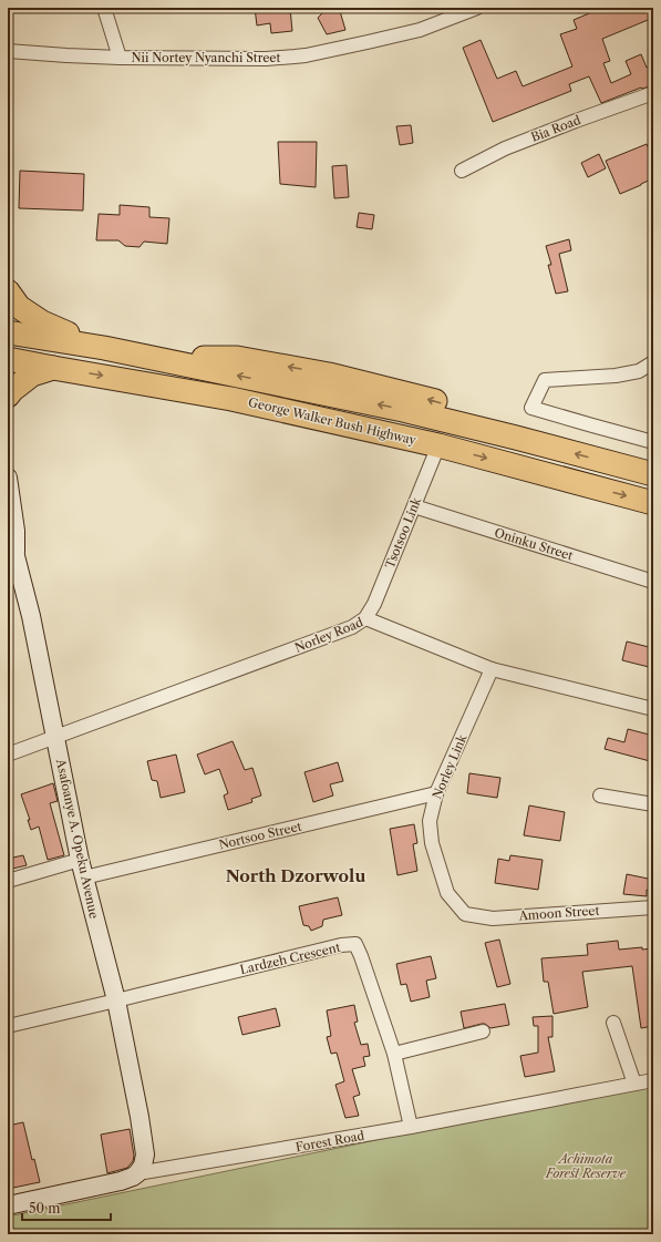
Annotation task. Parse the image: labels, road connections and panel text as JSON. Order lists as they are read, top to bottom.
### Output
{
  "streets": {
    "highway": ["George Walker Bush Highway"],
    "main road": ["Asafoanye A. Opeku Avenue", "Forest Road"],
    "street": [
      "Nii Nortey Nyanchi Street",
      "Bia Road",
      "Tsotsoo Link",
      "Oninku Street",
      "Norley Road",
      "Norley Link",
      "Nortsoo Street",
      "Amoon Street",
      "Lardzeh Crescent"
    ]
  },
  "crossings": [
    ["George Walker Bush Highway", "Tsotsoo Link"],
    ["Tsotsoo Link", "Oninku Street"],
    ["Tsotsoo Link", "Norley Road"],
    ["Norley Road", "Norley Link"],
    ["Norley Road", "Asafoanye A. Opeku Avenue"],
    ["Norley Link", "Nortsoo Street"],
    ["Norley Link", "Amoon Street"],
    ["Nortsoo Street", "Asafoanye A. Opeku Avenue"],
    ["Asafoanye A. Opeku Avenue", "Lardzeh Crescent"],
    ["Asafoanye A. Opeku Avenue", "Forest Road"],
    ["Lardzeh Crescent", "Forest Road"]
  ],
  "districts": ["North Dzorwolu"],
  "parks": ["Achimota Forest Reserve"],
  "scale_bar": "50 m"
}
